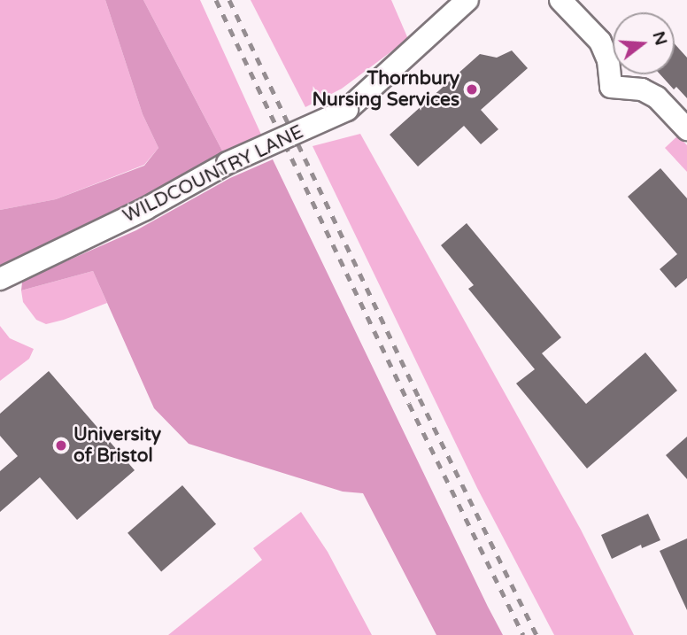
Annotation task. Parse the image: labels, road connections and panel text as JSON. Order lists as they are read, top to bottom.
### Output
{
  "streets": {
    "street": ["WILDCOUNTRY LANE"]
  },
  "places": ["Thornbury Nursing Services", "University of Bristol"],
  "north": "right"
}
